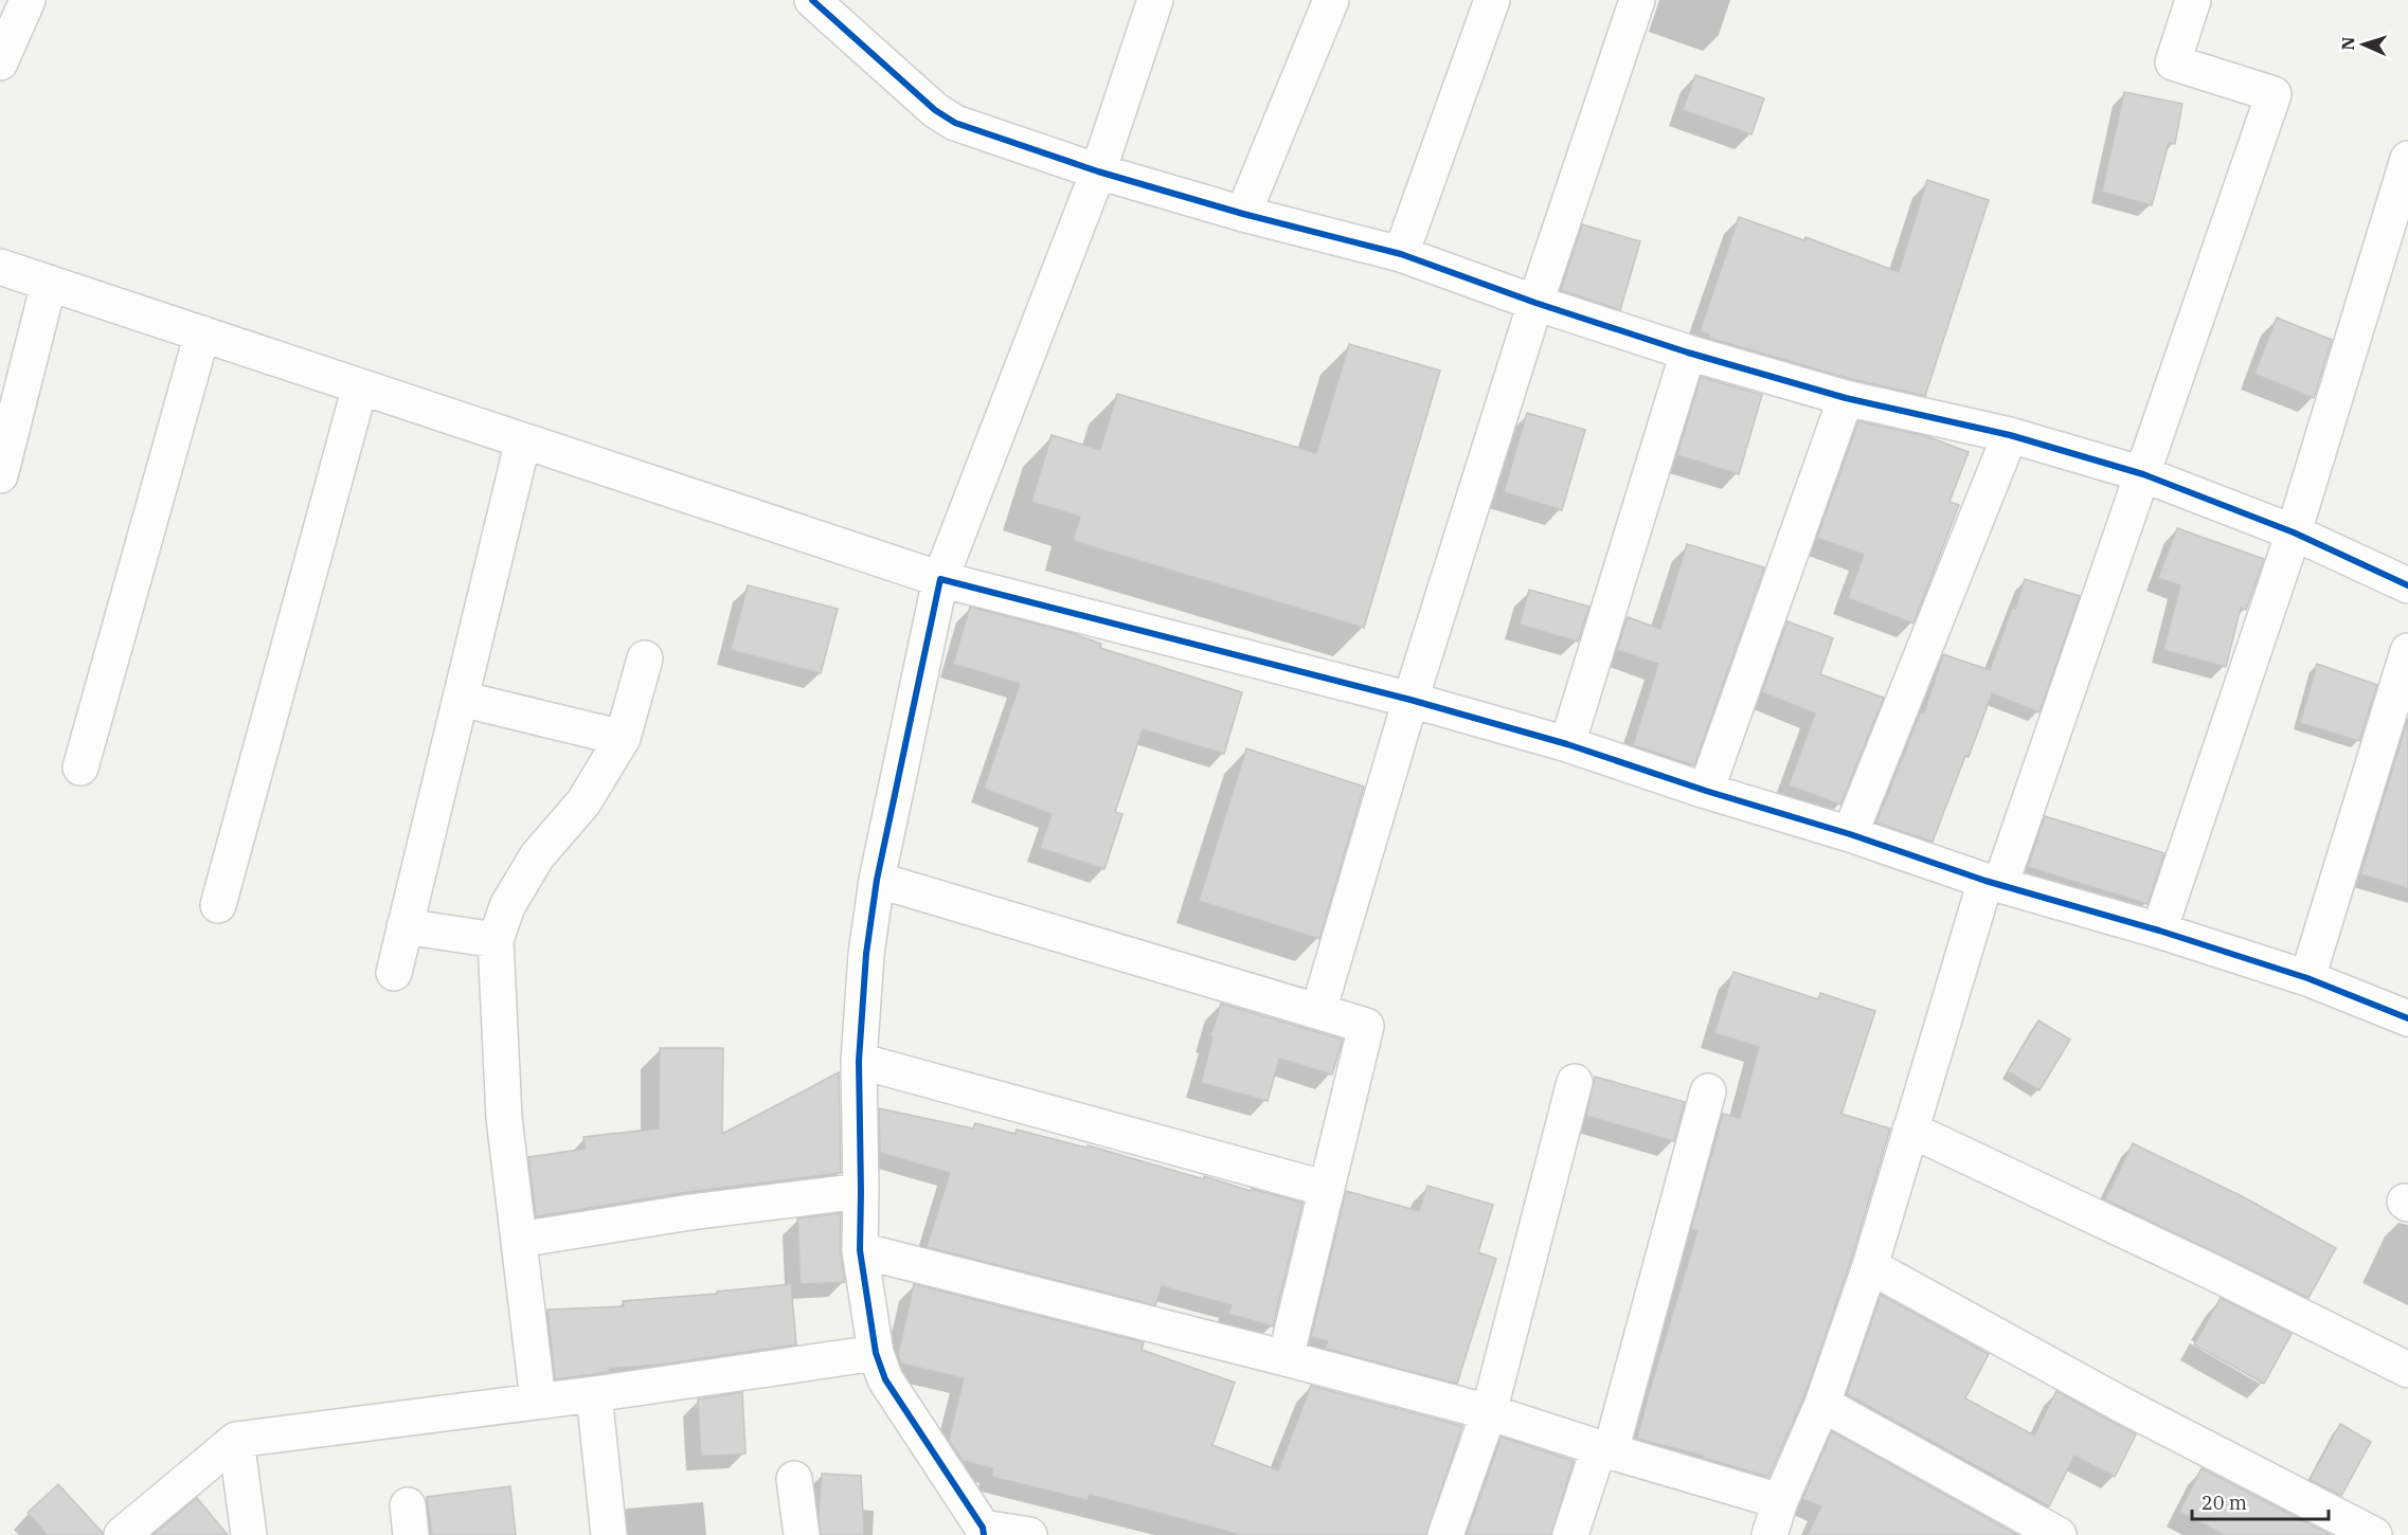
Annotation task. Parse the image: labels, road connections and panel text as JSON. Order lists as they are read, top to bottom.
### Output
{
  "scale_bar": "20 m",
  "north": "left"
}
